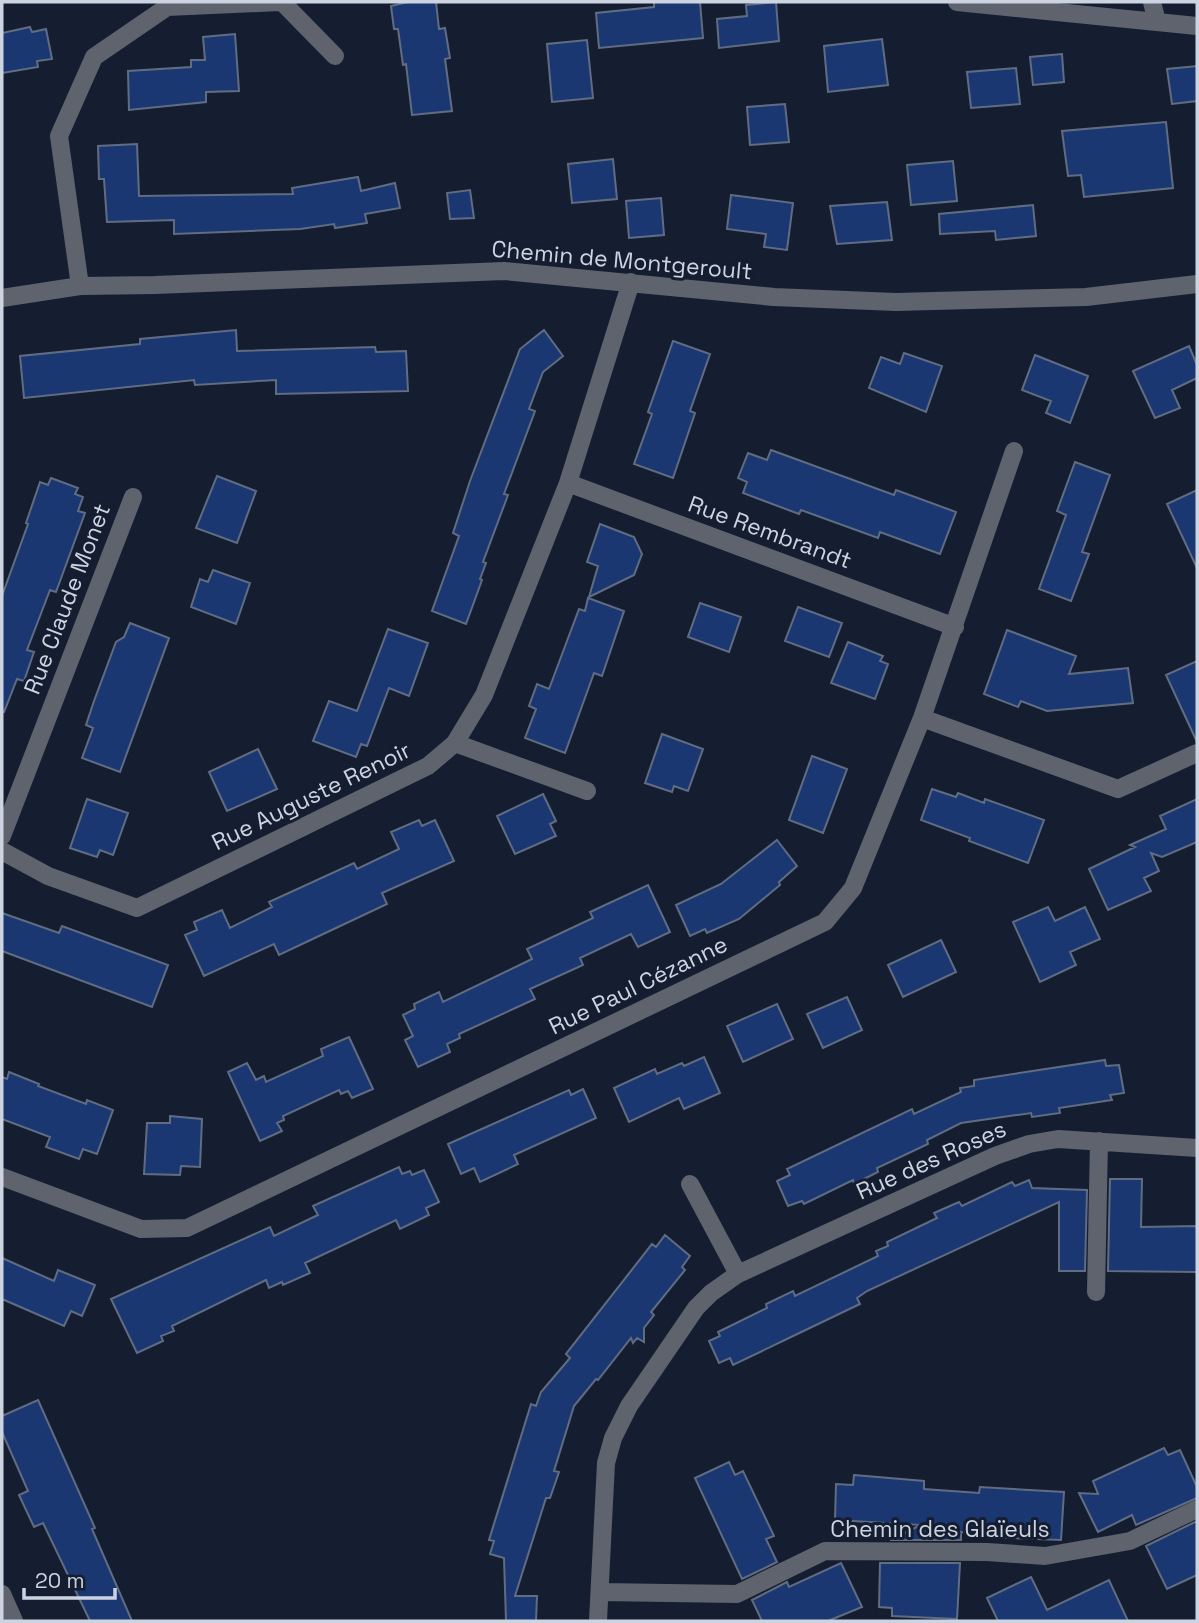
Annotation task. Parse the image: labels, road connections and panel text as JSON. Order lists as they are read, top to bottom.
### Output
{
  "streets": {
    "street": [
      "Chemin de Montgeroult",
      "Rue Rembrandt",
      "Rue Claude Monet",
      "Rue Auguste Renoir",
      "Rue Paul Cézanne",
      "Rue des Roses",
      "Chemin des Glaïeuls"
    ]
  },
  "crossings": [
    ["Chemin de Montgeroult", "Rue Auguste Renoir"],
    ["Rue Rembrandt", "Rue Auguste Renoir"],
    ["Rue Rembrandt", "Rue Paul Cézanne"],
    ["Rue des Roses", "Chemin des Glaïeuls"]
  ],
  "scale_bar": "20 m"
}
